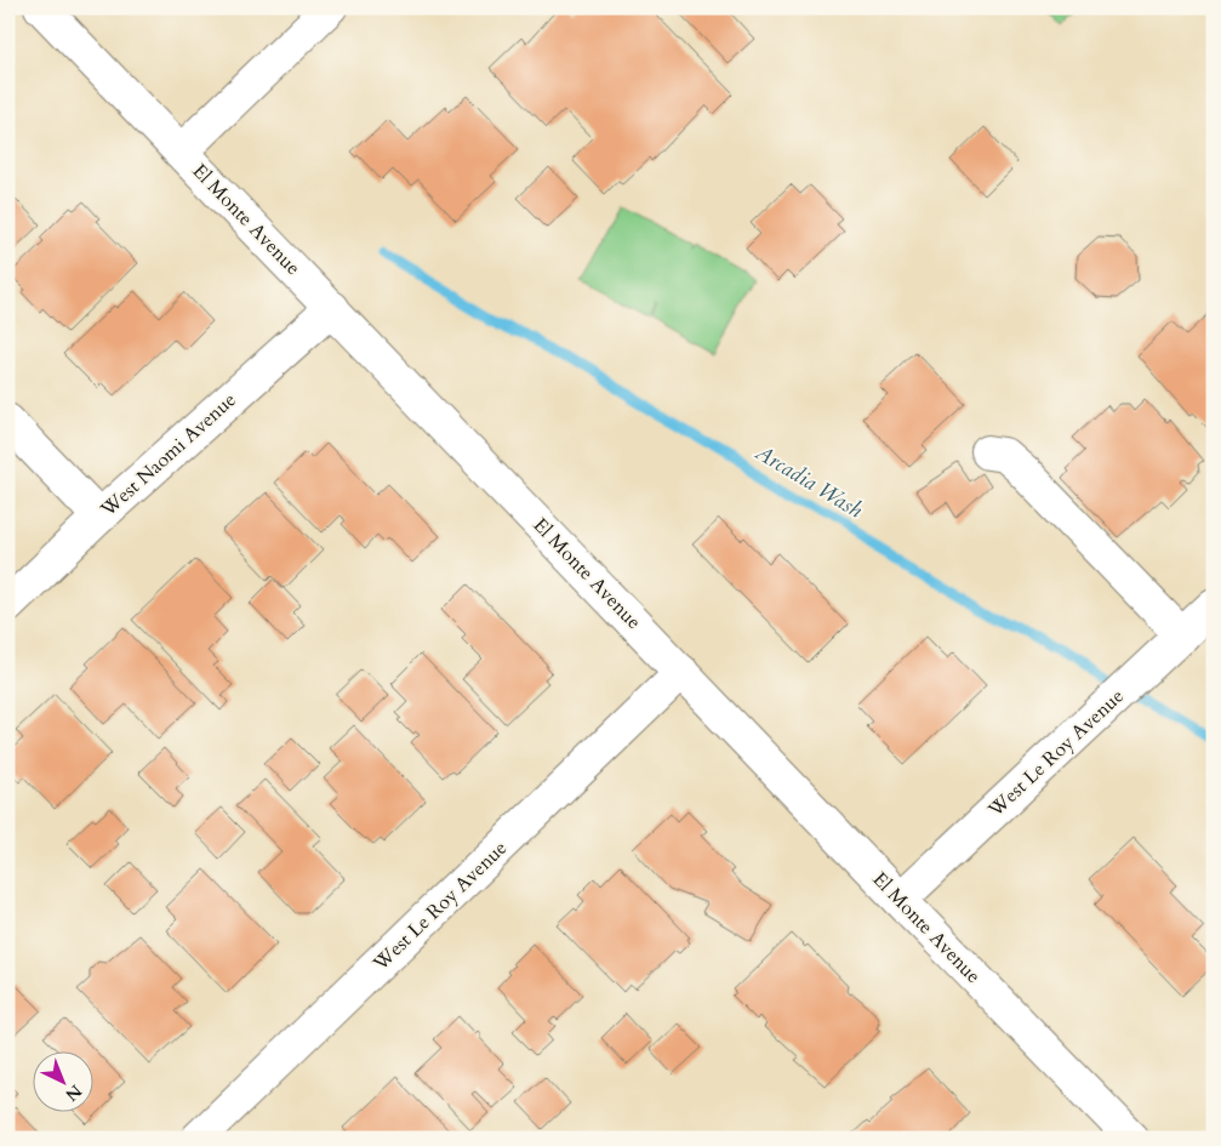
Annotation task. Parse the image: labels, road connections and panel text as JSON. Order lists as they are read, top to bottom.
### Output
{
  "streets": {
    "street": ["El Monte Avenue", "West Naomi Avenue", "West Le Roy Avenue"]
  },
  "crossings": [
    ["El Monte Avenue", "West Naomi Avenue"],
    ["El Monte Avenue", "West Le Roy Avenue"]
  ],
  "water": ["Arcadia Wash"],
  "north": "bottom right"
}
